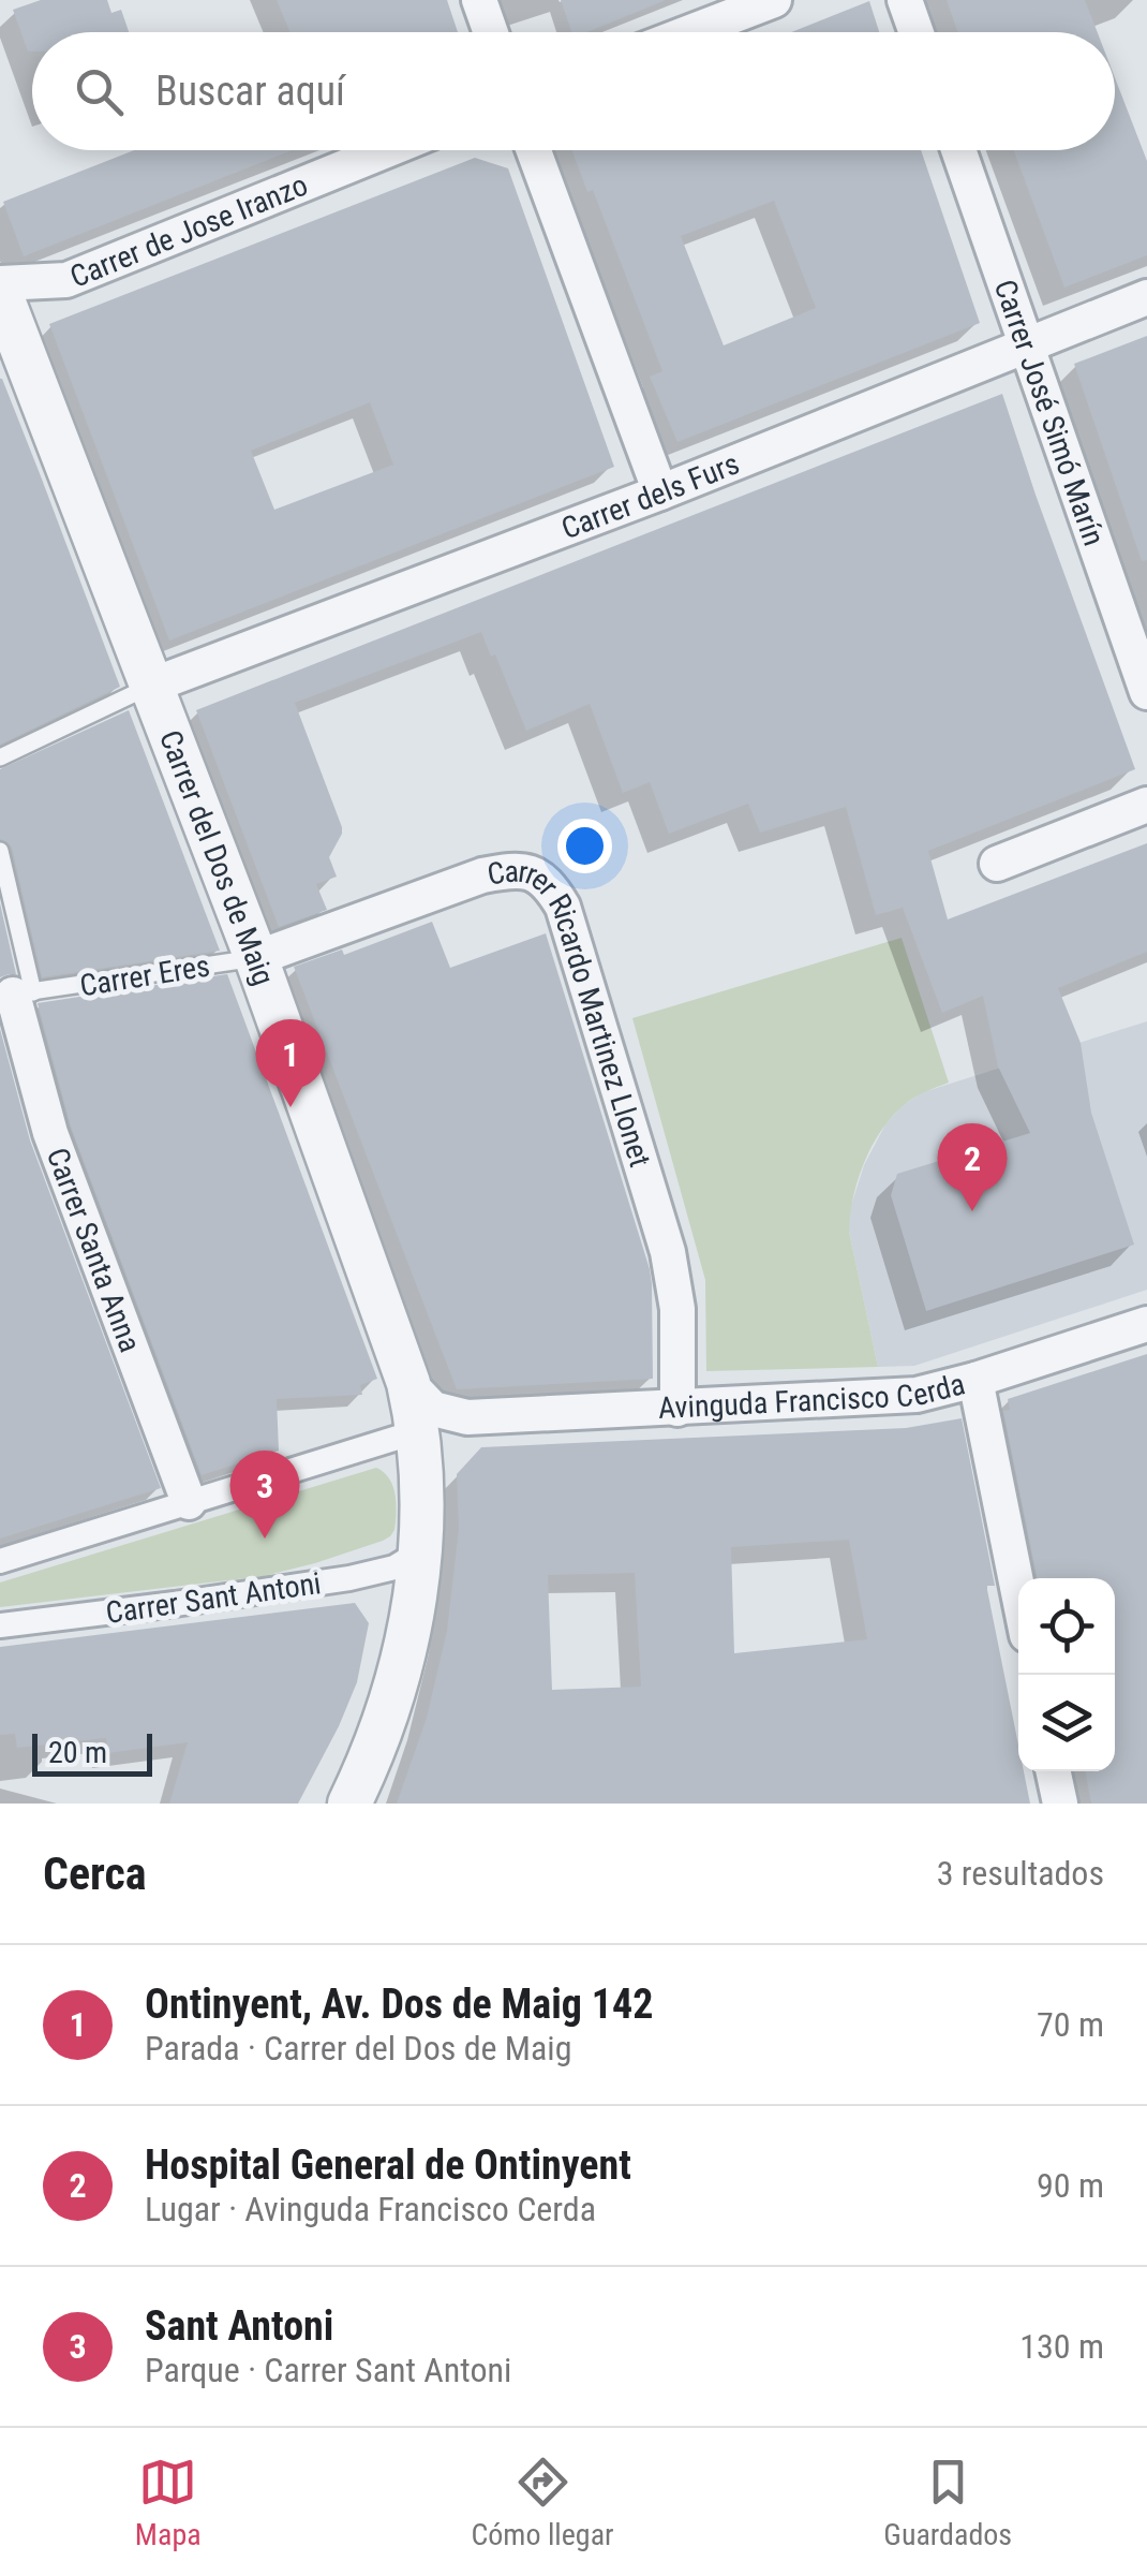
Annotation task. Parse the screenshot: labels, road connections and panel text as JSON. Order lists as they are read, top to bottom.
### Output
{
  "streets": {
    "street": [
      "Carrer de Jose Iranzo",
      "Carrer José Simó Marín",
      "Carrer dels Furs",
      "Carrer del Dos de Maig",
      "Carrer Ricardo Martinez Llonet",
      "Carrer Santa Anna",
      "Avinguda Francisco Cerda",
      "Carrer Sant Antoni"
    ],
    "lane": ["Carrer Eres"]
  },
  "crossings": [
    ["Carrer José Simó Marín", "Carrer dels Furs"],
    ["Carrer dels Furs", "Carrer del Dos de Maig"],
    ["Carrer del Dos de Maig", "Carrer Eres"],
    ["Carrer del Dos de Maig", "Carrer Ricardo Martinez Llonet"],
    ["Carrer del Dos de Maig", "Avinguda Francisco Cerda"],
    ["Carrer del Dos de Maig", "Carrer Sant Antoni"],
    ["Carrer Eres", "Carrer Ricardo Martinez Llonet"],
    ["Carrer Eres", "Carrer Santa Anna"],
    ["Carrer Ricardo Martinez Llonet", "Avinguda Francisco Cerda"]
  ],
  "scale_bar": "20 m",
  "page": {
    "search": "Buscar aquí",
    "pins": ["1", "2", "3"],
    "scale": "20 m",
    "heading": ["Cerca", "3 resultados"],
    "list": [
      {
        "mark": "1",
        "name": "Ontinyent, Av. Dos de Maig 142",
        "note": "Parada · Carrer del Dos de Maig",
        "value": "70 m"
      },
      {
        "mark": "2",
        "name": "Hospital General de Ontinyent",
        "note": "Lugar · Avinguda Francisco Cerda",
        "value": "90 m"
      },
      {
        "mark": "3",
        "name": "Sant Antoni",
        "note": "Parque · Carrer Sant Antoni",
        "value": "130 m"
      }
    ],
    "nav": ["Mapa", "Cómo llegar", "Guardados"]
  }
}
